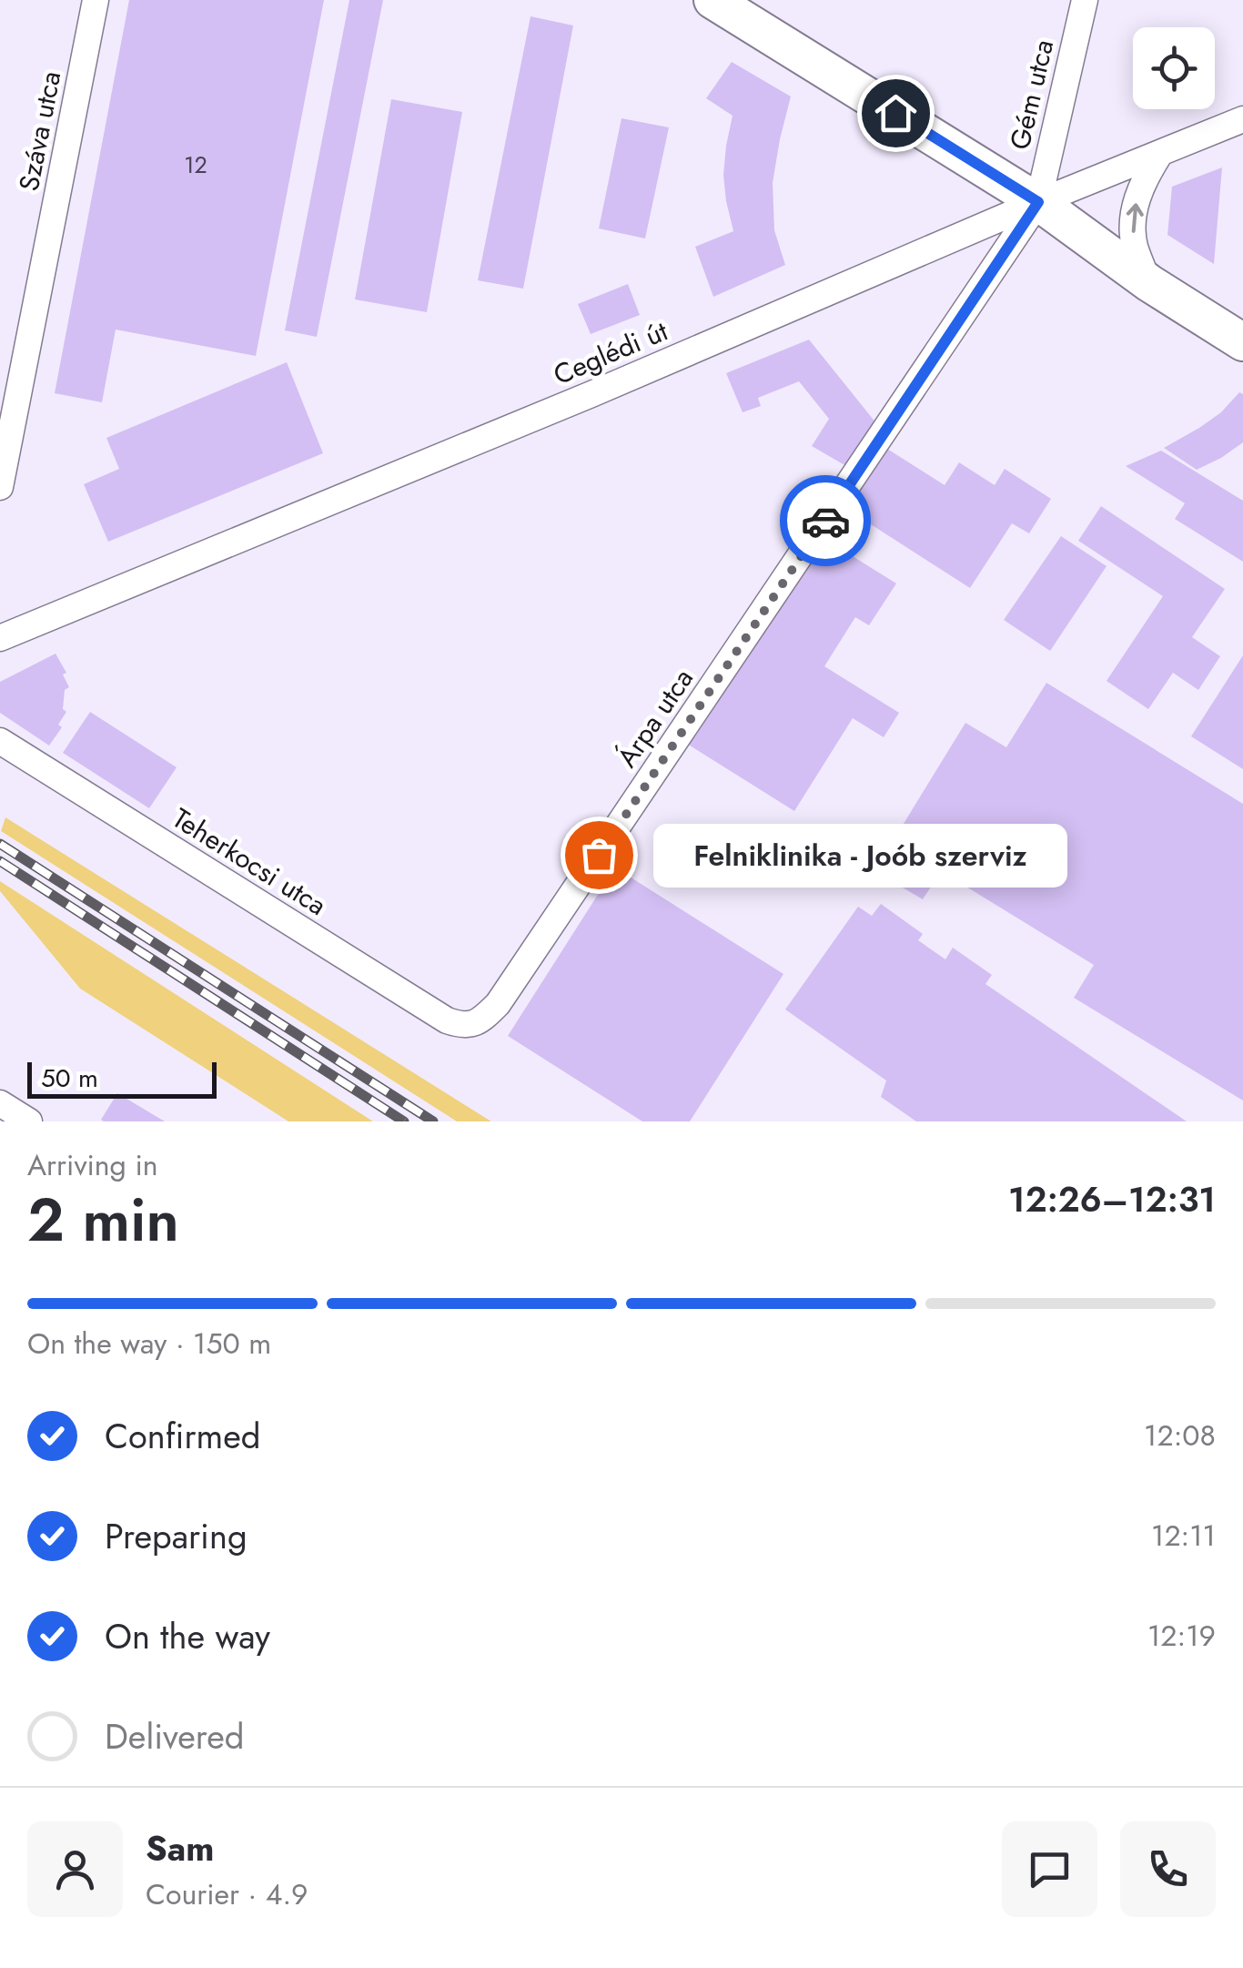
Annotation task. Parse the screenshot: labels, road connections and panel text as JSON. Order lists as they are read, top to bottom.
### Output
{
  "streets": {
    "street": [
      "Gém utca",
      "Száva utca",
      "Ceglédi út",
      "Árpa utca",
      "Teherkocsi utca"
    ]
  },
  "crossings": [
    ["Gém utca", "Ceglédi út"],
    ["Gém utca", "Árpa utca"],
    ["Ceglédi út", "Árpa utca"],
    ["Árpa utca", "Teherkocsi utca"]
  ],
  "places": ["Felniklinika - Joób szerviz"],
  "house_numbers": ["12"],
  "scale_bar": "50 m",
  "page": {
    "bubble": "Felniklinika - Joób szerviz",
    "scale": "50 m",
    "heading": ["2 min", "Arriving in", "12:26–12:31"],
    "panel": ["Sam", "Courier · 4.9"],
    "bar": "On the way · 150 m",
    "list": [
      ["Confirmed", "12:08"],
      ["Preparing", "12:11"],
      ["On the way", "12:19"],
      "Delivered"
    ]
  }
}
